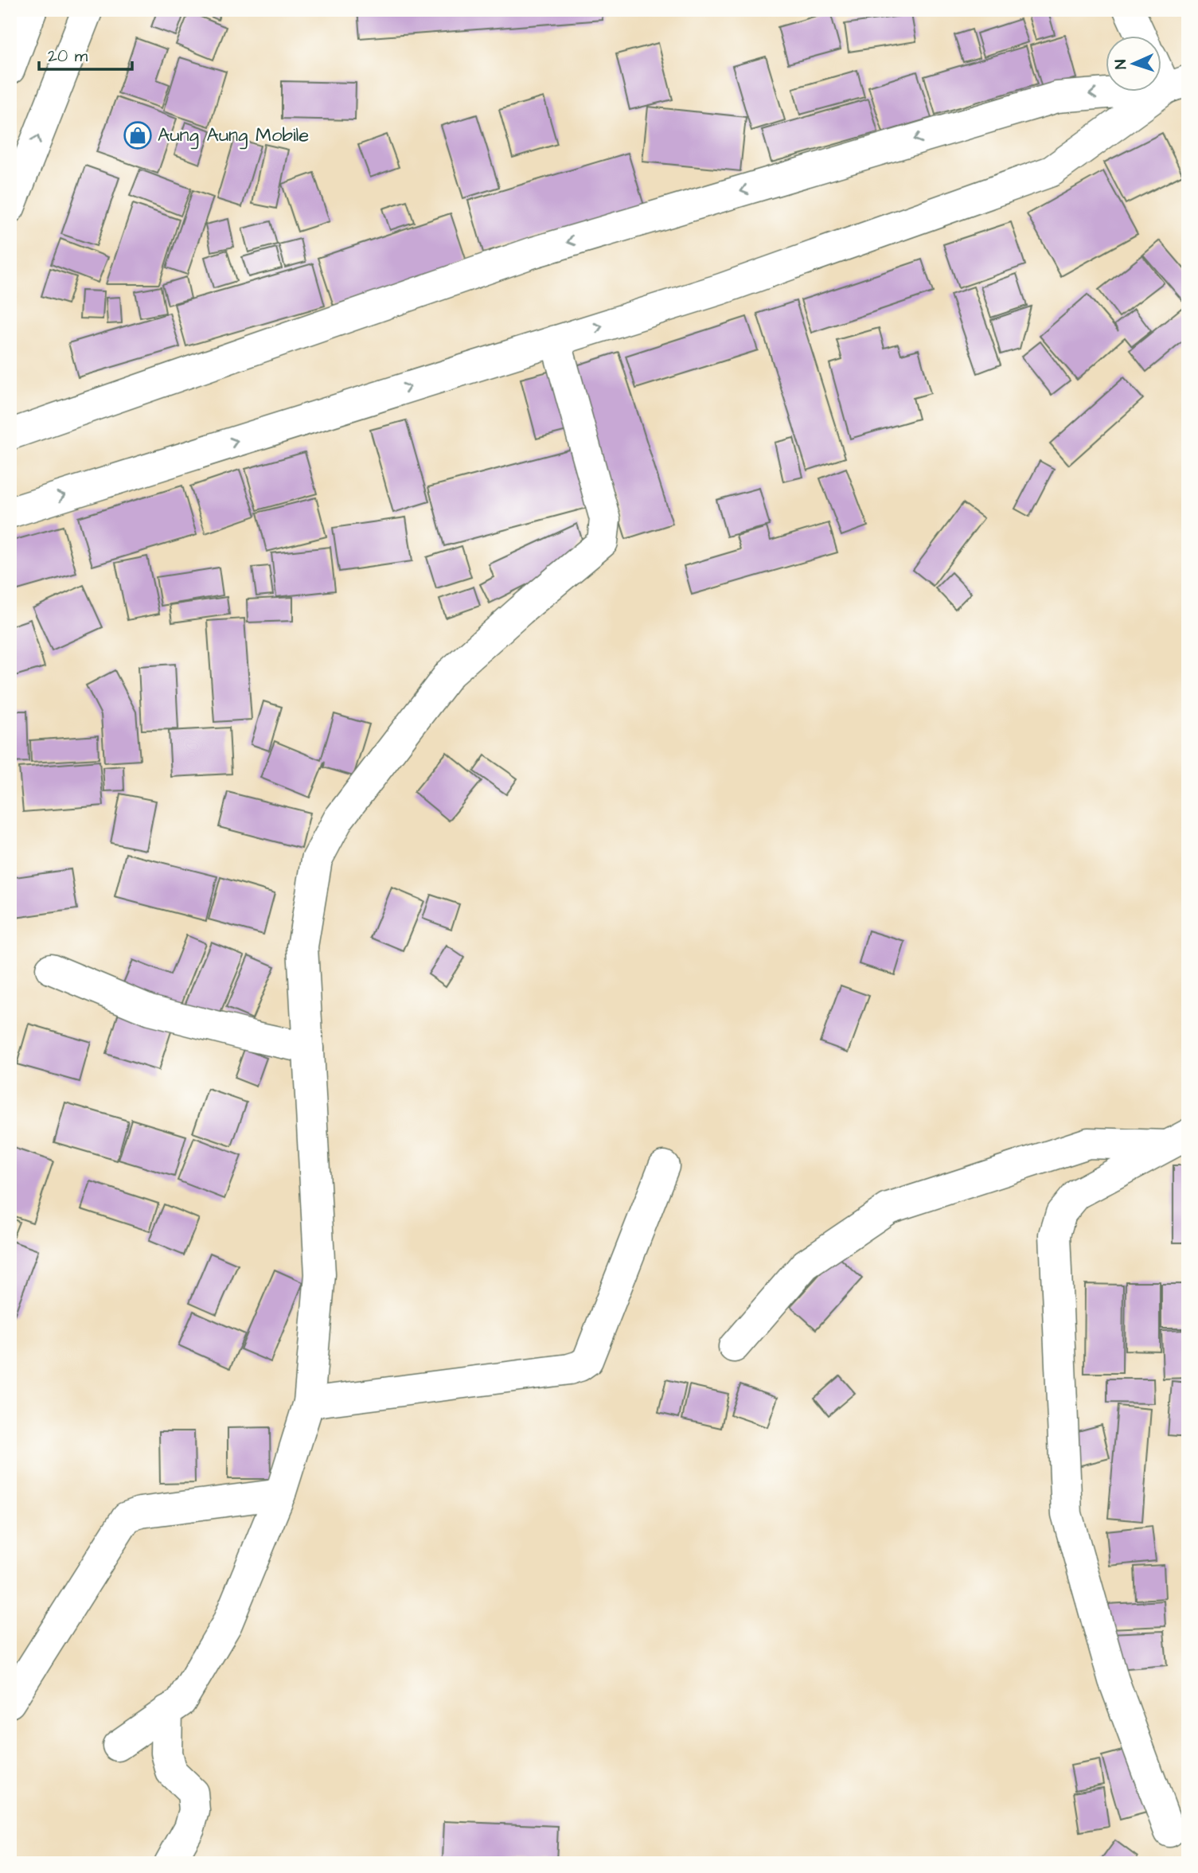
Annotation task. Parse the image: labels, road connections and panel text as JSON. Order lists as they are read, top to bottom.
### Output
{
  "places": {
    "shop": ["Aung Aung Mobile"]
  },
  "scale_bar": "20 m",
  "north": "left"
}
